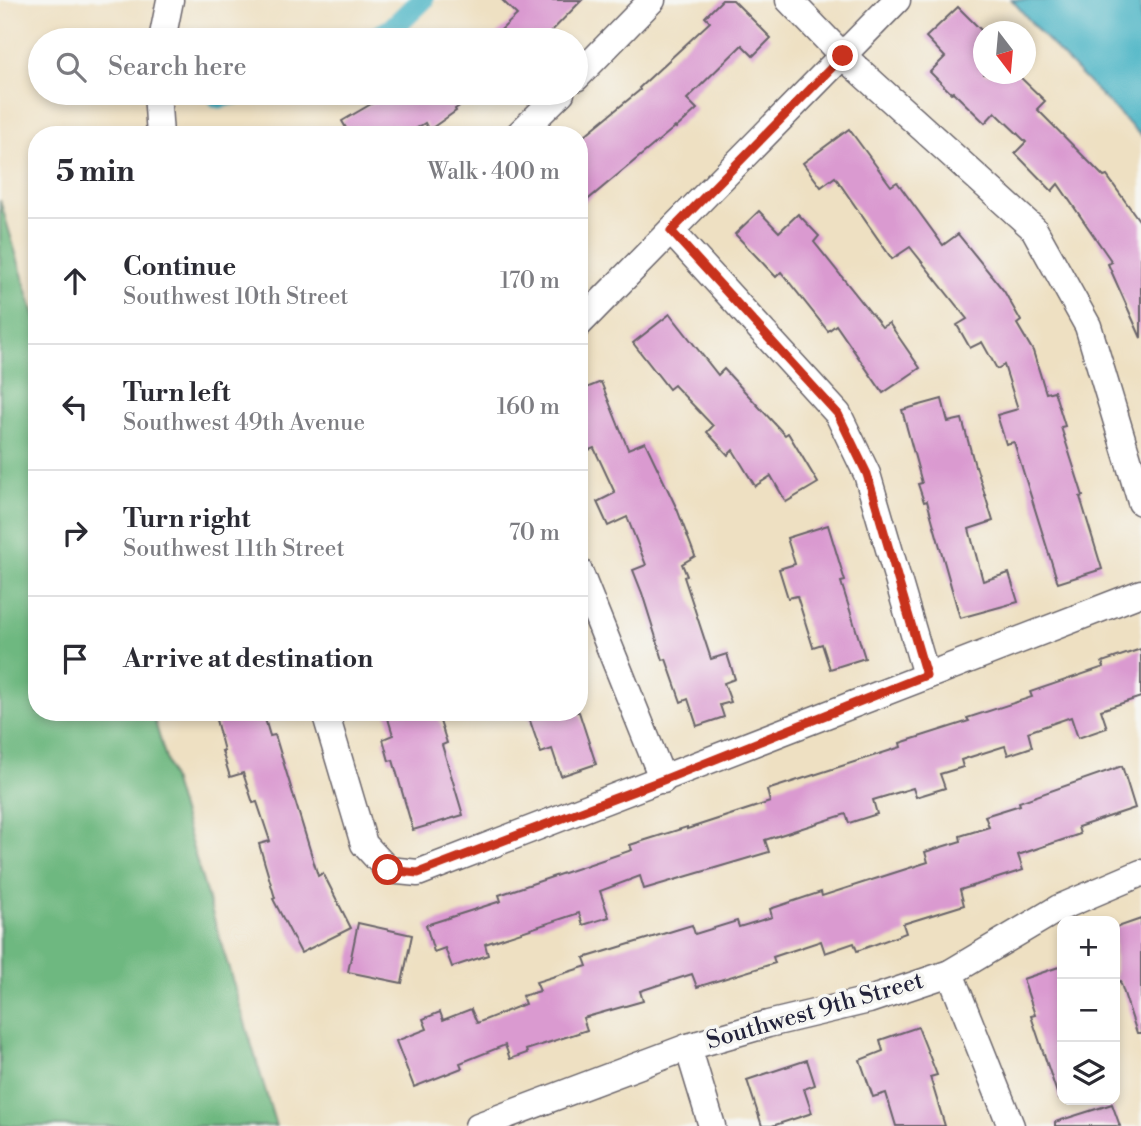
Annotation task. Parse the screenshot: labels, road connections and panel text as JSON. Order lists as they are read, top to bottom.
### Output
{
  "streets": {
    "street": ["Southwest 9th Street"]
  },
  "north": "bottom",
  "page": {
    "search": "Search here",
    "heading": ["5 min", "Walk · 400 m"],
    "list": [
      ["Continue", "Southwest 10th Street", "170 m"],
      ["Turn left", "Southwest 49th Avenue", "160 m"],
      ["Turn right", "Southwest 11th Street", "70 m"],
      "Arrive at destination"
    ],
    "map_buttons": ["+", "−"]
  }
}
